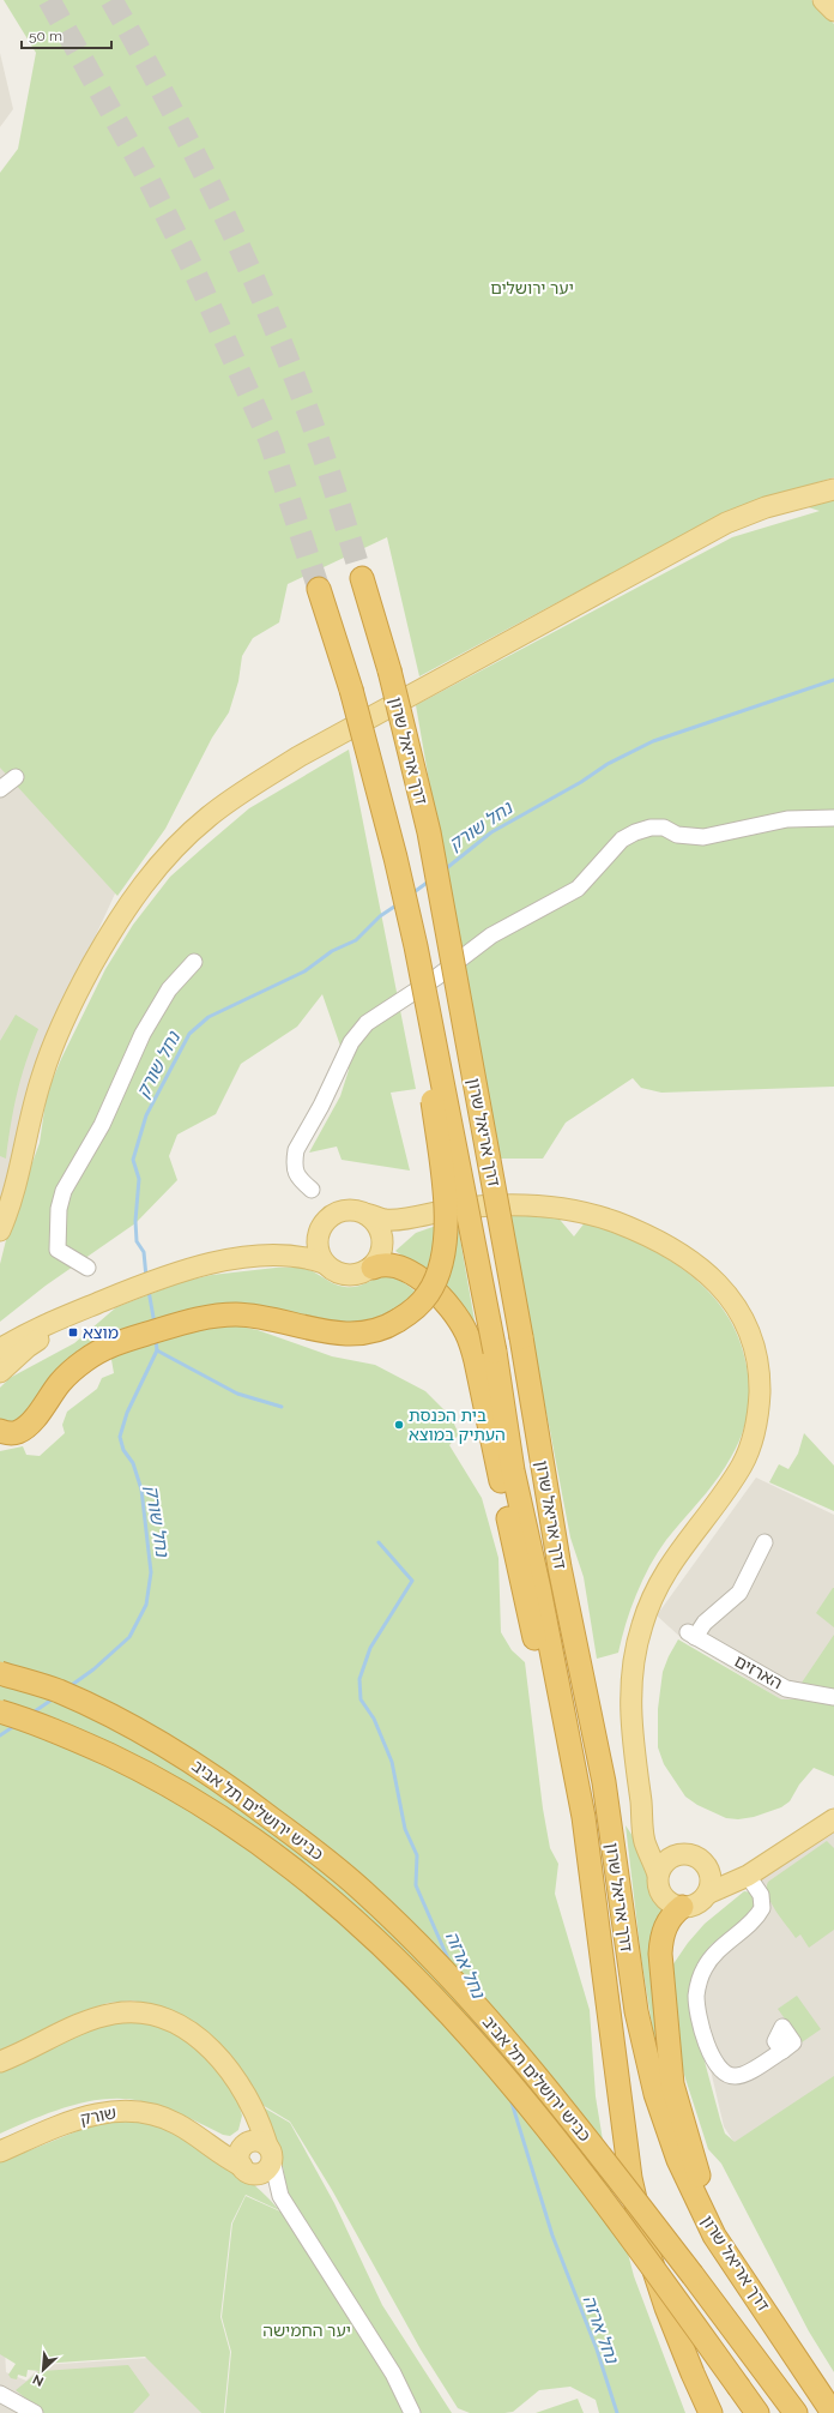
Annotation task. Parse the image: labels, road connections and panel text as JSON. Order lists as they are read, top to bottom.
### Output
{
  "streets": {
    "highway": ["דרך אריאל שרון", "כביש ירושלים תל אביב"],
    "main road": ["שורק"],
    "street": ["הארזים"]
  },
  "water": ["נחל שורק", "נחל ארזה"],
  "parks": ["יער ירושלים", "יער החמישה"],
  "places": {
    "transit": ["מוצא"],
    "other": ["בית הכנסת העתיק במוצא"]
  },
  "scale_bar": "50 m",
  "north": "bottom left"
}
